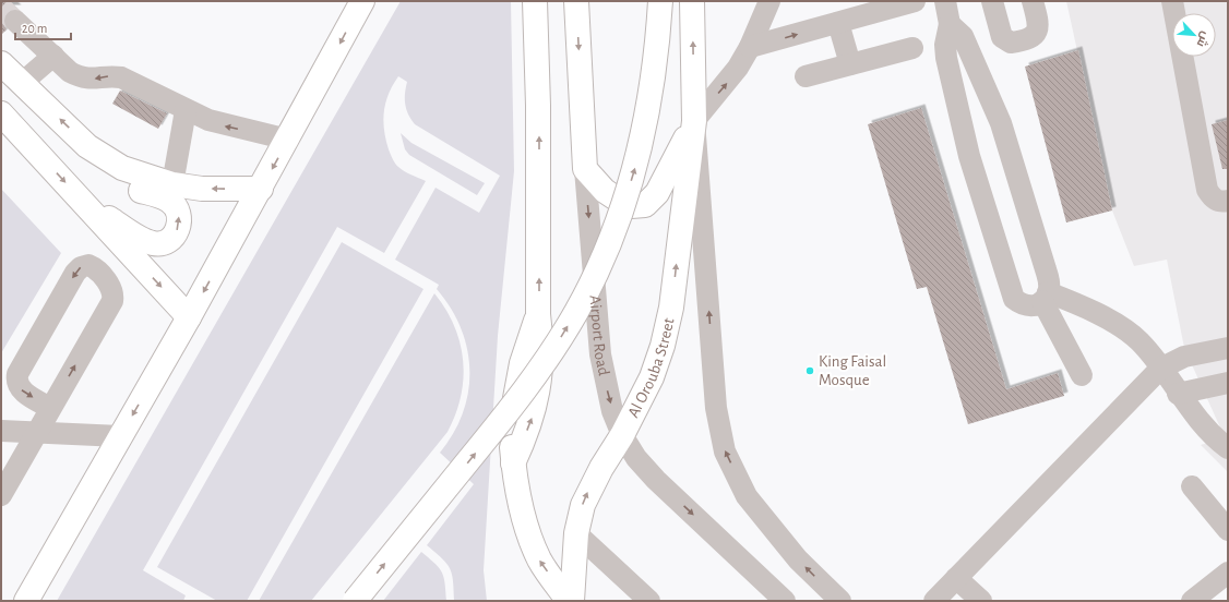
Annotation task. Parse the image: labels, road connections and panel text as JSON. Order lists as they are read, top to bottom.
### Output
{
  "streets": {
    "main road": ["Airport Road", "Al Orouba Street"]
  },
  "crossings": [
    ["Airport Road", "Al Orouba Street"]
  ],
  "places": ["King Faisal Mosque"],
  "scale_bar": "20 m",
  "north": "bottom right"
}
